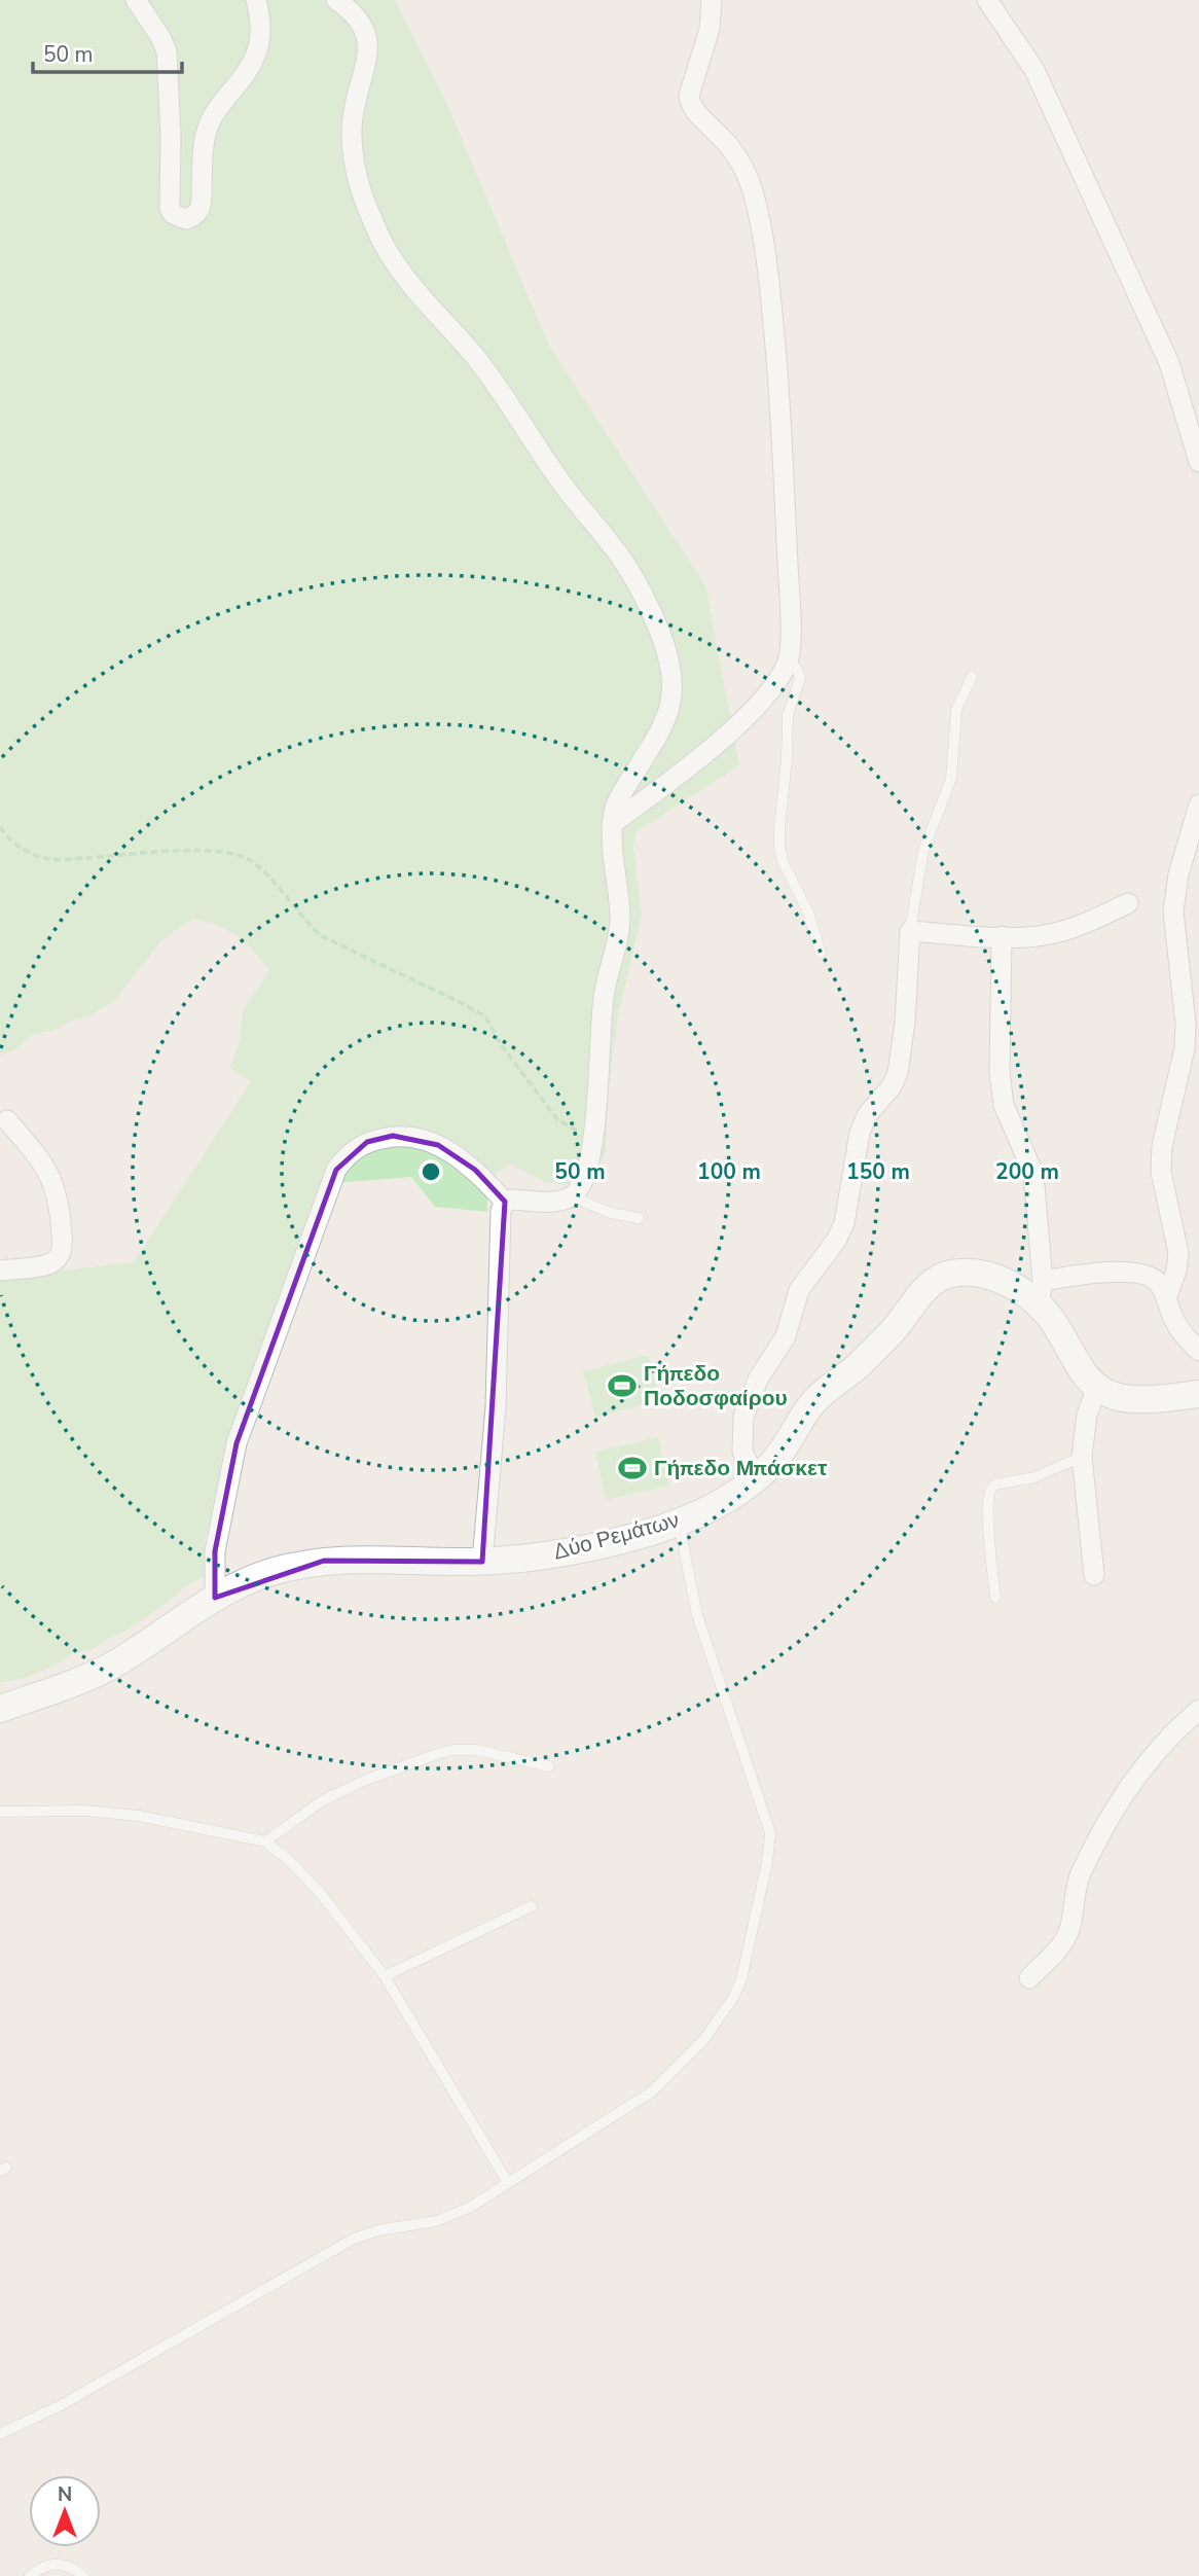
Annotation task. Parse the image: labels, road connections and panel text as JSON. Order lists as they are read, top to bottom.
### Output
{
  "streets": {
    "street": ["Δύο Ρεμάτων"]
  },
  "places": {
    "sports": ["Γήπεδο Ποδοσφαίρου", "Γήπεδο Μπάσκετ"]
  },
  "scale_bar": "50 m",
  "north": "top",
  "rings": [
    "50 m",
    "100 m",
    "150 m",
    "200 m"
  ]
}
